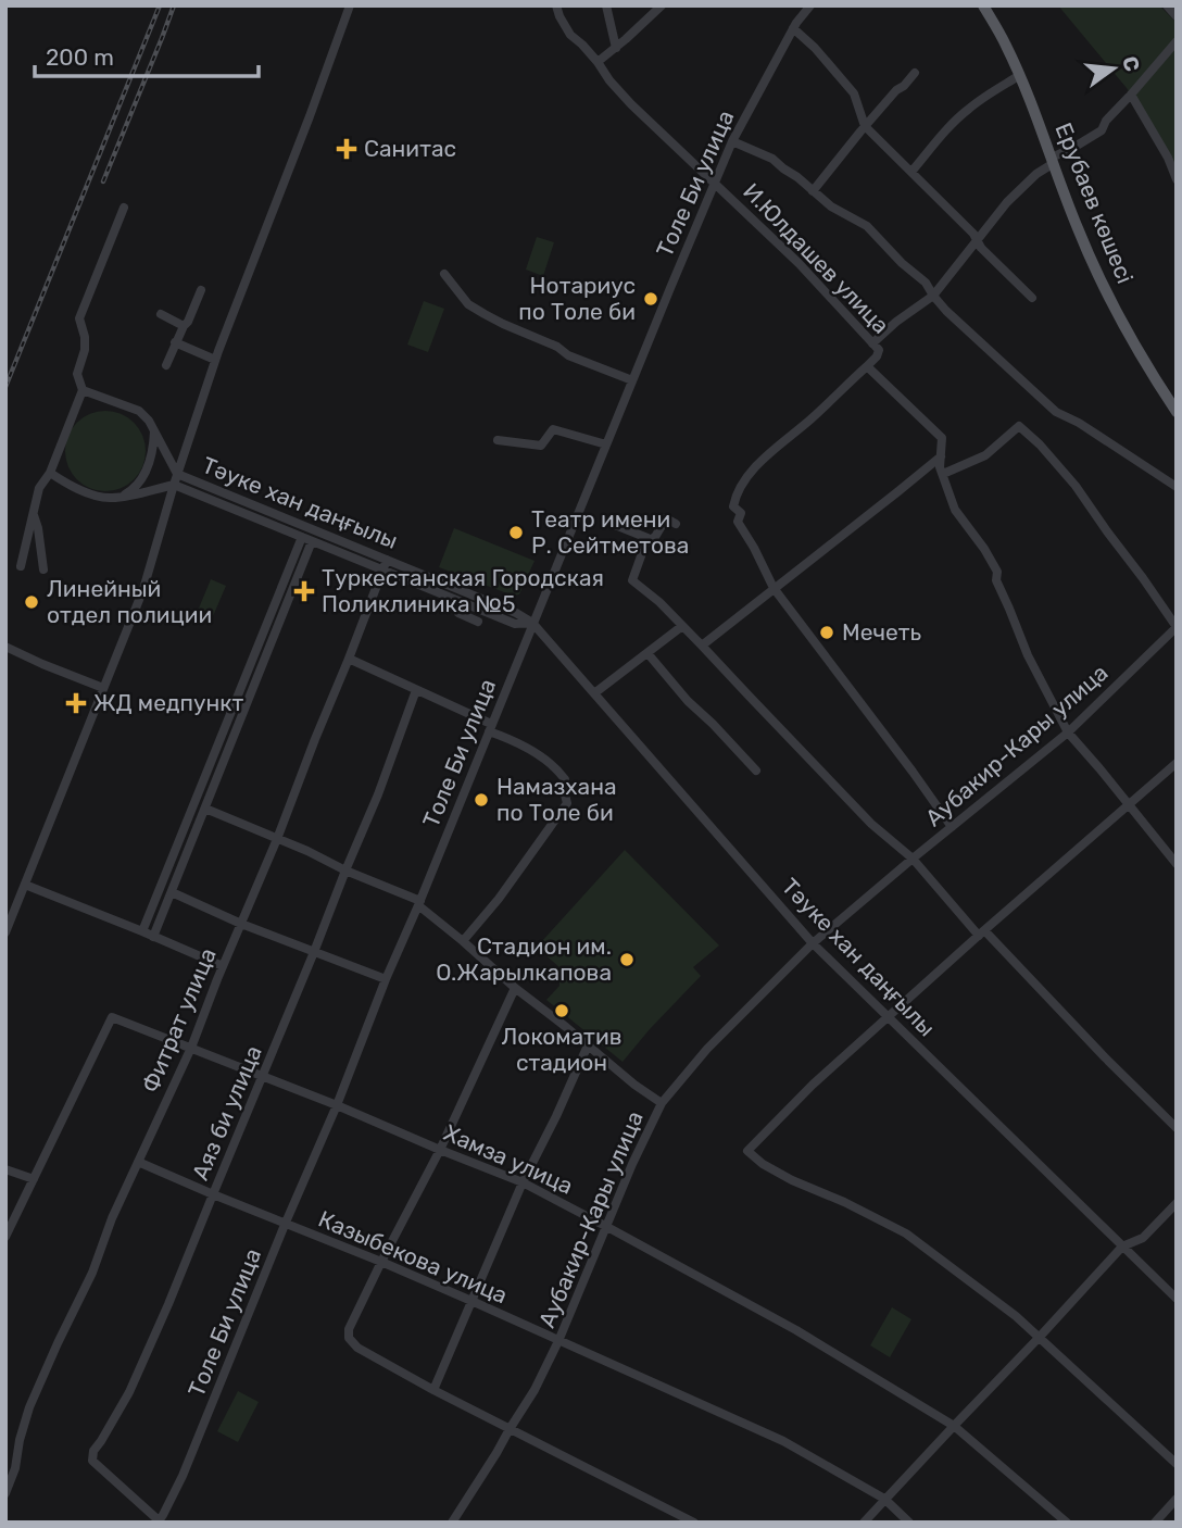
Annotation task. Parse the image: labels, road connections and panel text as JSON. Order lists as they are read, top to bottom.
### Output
{
  "streets": {
    "main road": ["Ерубаев көшесі"],
    "street": [
      "Толе Би улица",
      "И.Юлдашев улица",
      "Тәуке хан даңғылы",
      "Аубакир-Кары улица",
      "Фитрат улица",
      "Аяз би улица",
      "Хамза улица",
      "Казыбекова улица"
    ]
  },
  "crossings": [
    ["Толе Би улица", "И.Юлдашев улица"],
    ["Толе Би улица", "Тәуке хан даңғылы"],
    ["Толе Би улица", "Аяз би улица"],
    ["Толе Би улица", "Хамза улица"],
    ["Толе Би улица", "Казыбекова улица"],
    ["И.Юлдашев улица", "Аубакир-Кары улица"],
    ["Тәуке хан даңғылы", "Аубакир-Кары улица"],
    ["Тәуке хан даңғылы", "Фитрат улица"],
    ["Аубакир-Кары улица", "Хамза улица"],
    ["Аубакир-Кары улица", "Казыбекова улица"],
    ["Фитрат улица", "Хамза улица"],
    ["Фитрат улица", "Казыбекова улица"],
    ["Аяз би улица", "Хамза улица"],
    ["Аяз би улица", "Казыбекова улица"]
  ],
  "places": {
    "health": ["Санитас", "Туркестанская Городская Поликлиника №5", "ЖД медпункт"],
    "other": [
      "Нотариус по Толе би",
      "Театр имени Р. Сейтметова",
      "Линейный отдел полиции",
      "Мечеть",
      "Намазхана по Толе би",
      "Стадион им. О.Жарылкапова",
      "Локоматив стадион"
    ]
  },
  "scale_bar": "200 m",
  "north": "right"
}
